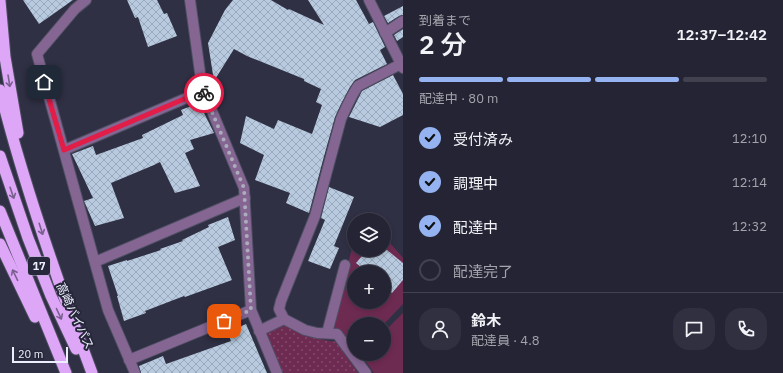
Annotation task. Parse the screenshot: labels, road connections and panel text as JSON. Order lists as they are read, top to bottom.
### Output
{
  "streets": {
    "highway": ["17", "高崎バイパス"]
  },
  "scale_bar": "20 m",
  "page": {
    "heading": ["2 分", "到着まで", "12:37–12:42"],
    "panel": ["鈴木", "配達員 · 4.8"],
    "bar": "配達中 · 80 m",
    "list": [
      ["受付済み", "12:10"],
      ["調理中", "12:14"],
      ["配達中", "12:32"],
      "配達完了"
    ],
    "map_buttons": ["+", "−"],
    "scale": "20 m"
  }
}
